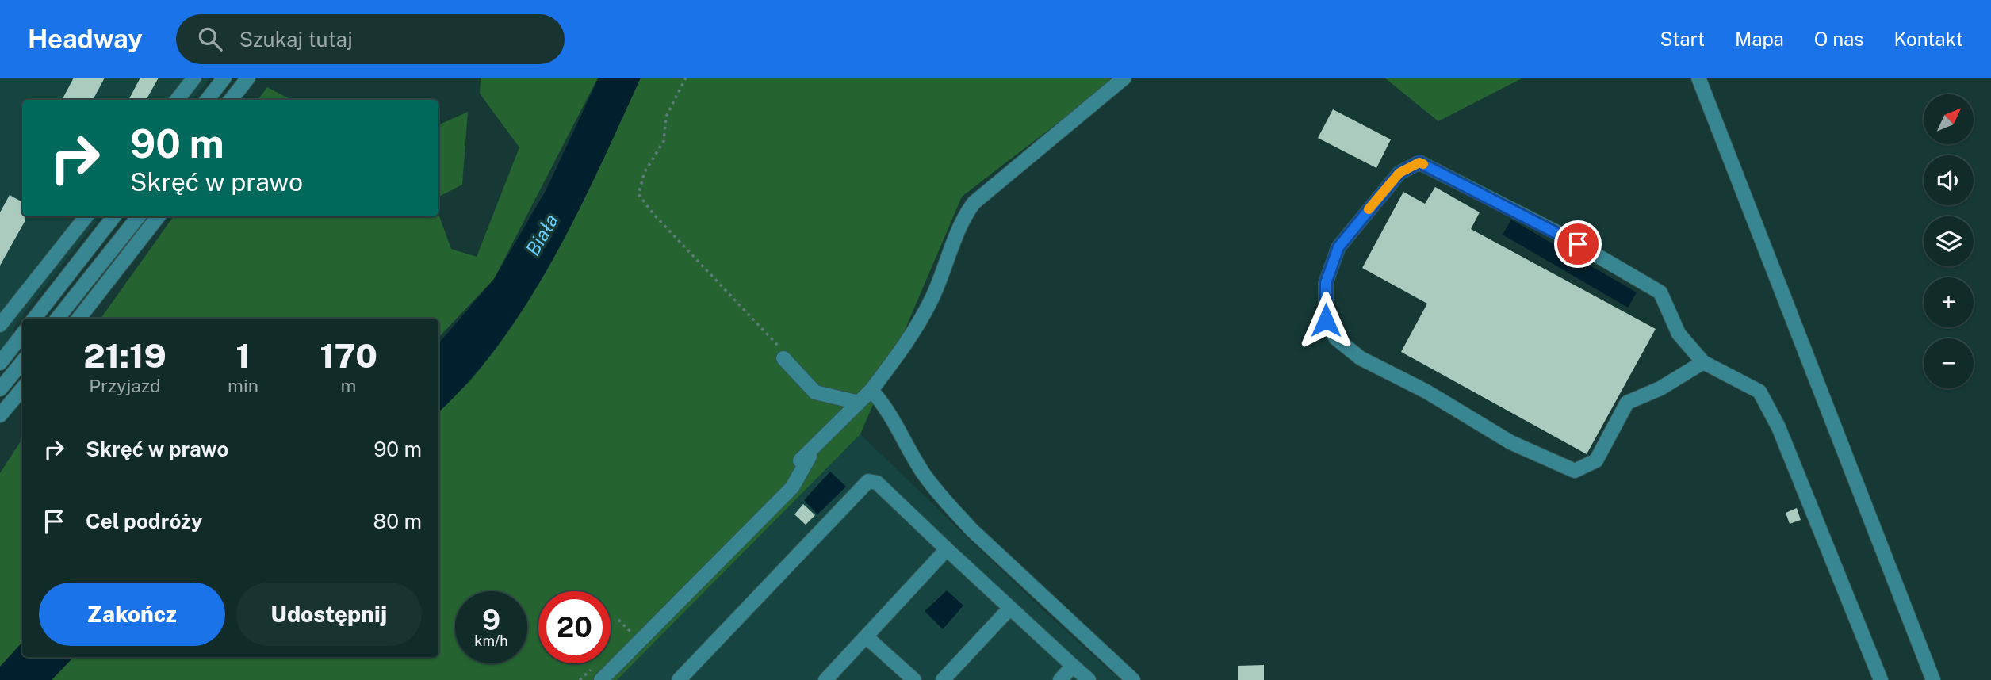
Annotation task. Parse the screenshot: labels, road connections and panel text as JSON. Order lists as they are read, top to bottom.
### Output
{
  "water": ["Biała"],
  "north": "top right",
  "page": {
    "header": "Headway",
    "search": "Szukaj tutaj",
    "nav": [
      "Start",
      "Mapa",
      "O nas",
      "Kontakt"
    ],
    "map_buttons": ["+", "−"],
    "turn": ["90 m", "Skręć w prawo"],
    "eta": [
      "21:19",
      "Przyjazd",
      "1",
      "min",
      "170",
      "m"
    ],
    "list": [
      {
        "name": "Skręć w prawo",
        "value": "90 m"
      },
      {
        "name": "Cel podróży",
        "value": "80 m"
      }
    ],
    "buttons": ["Zakończ", "Udostępnij"],
    "speed": "9 km/h",
    "limit": "20"
  }
}
